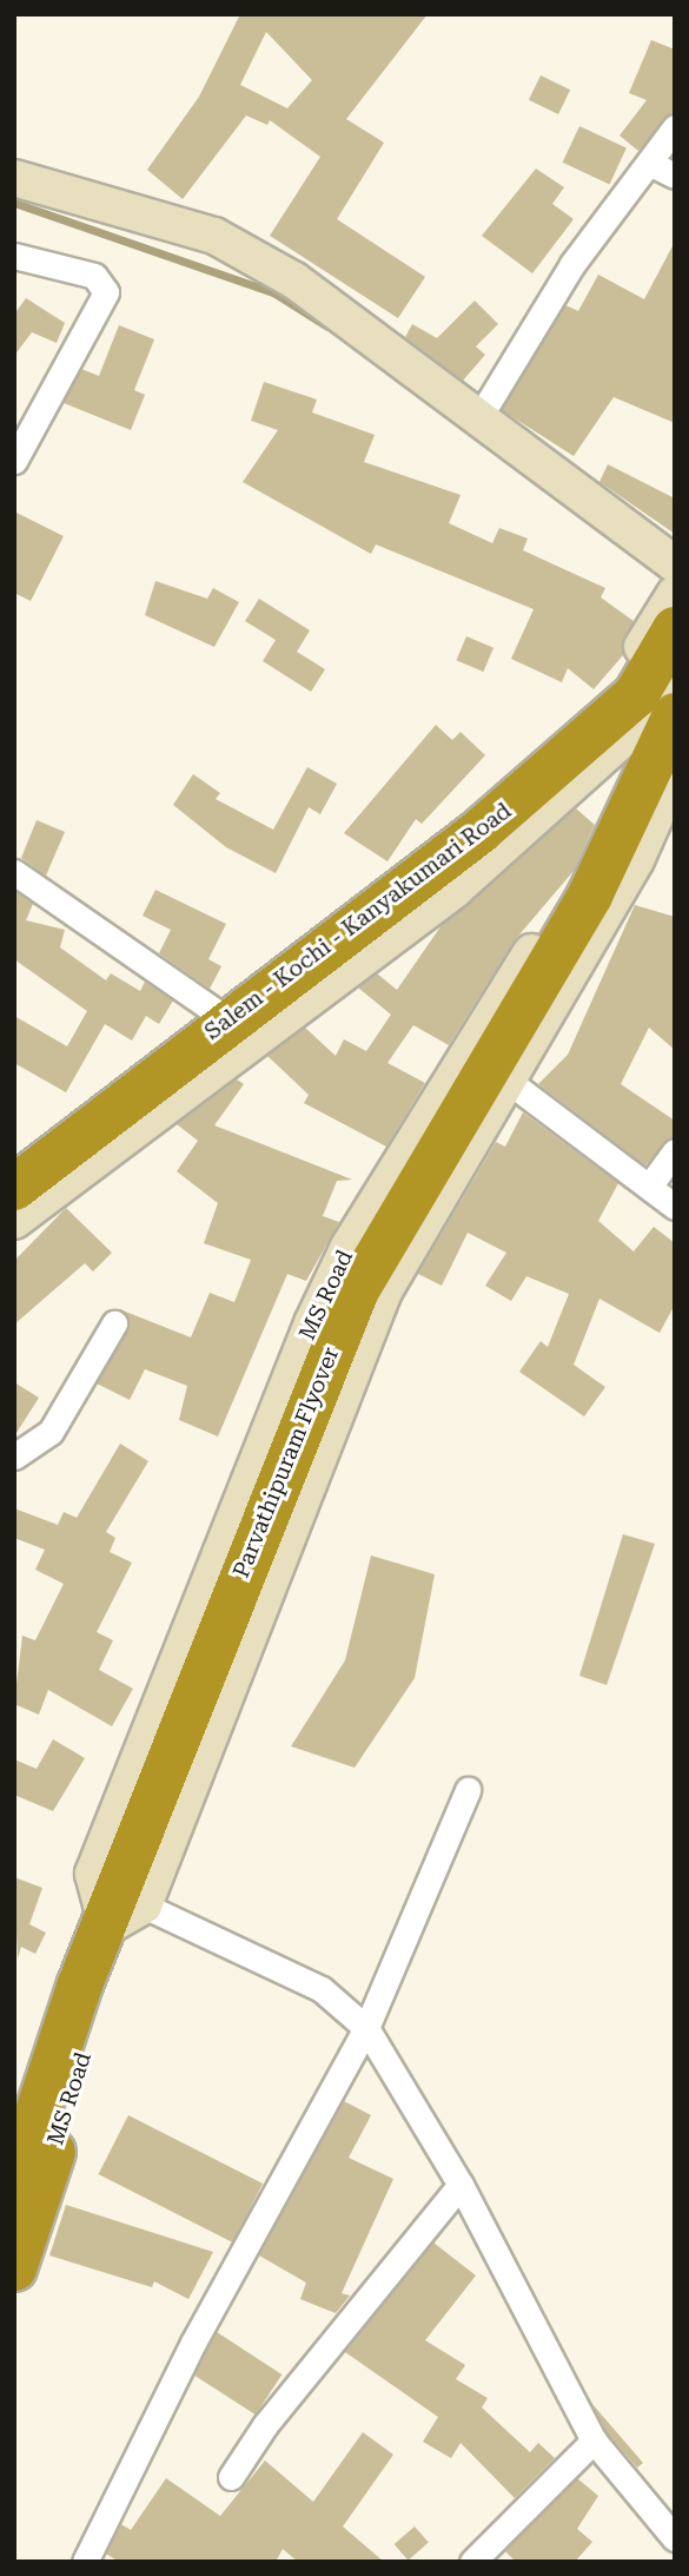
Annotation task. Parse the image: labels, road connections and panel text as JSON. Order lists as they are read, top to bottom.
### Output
{
  "streets": {
    "highway": ["Salem - Kochi - Kanyakumari Road", "MS Road", "Parvathipuram Flyover"]
  },
  "crossings": [
    ["Salem - Kochi - Kanyakumari Road", "MS Road"],
    ["MS Road", "Parvathipuram Flyover"]
  ]
}
